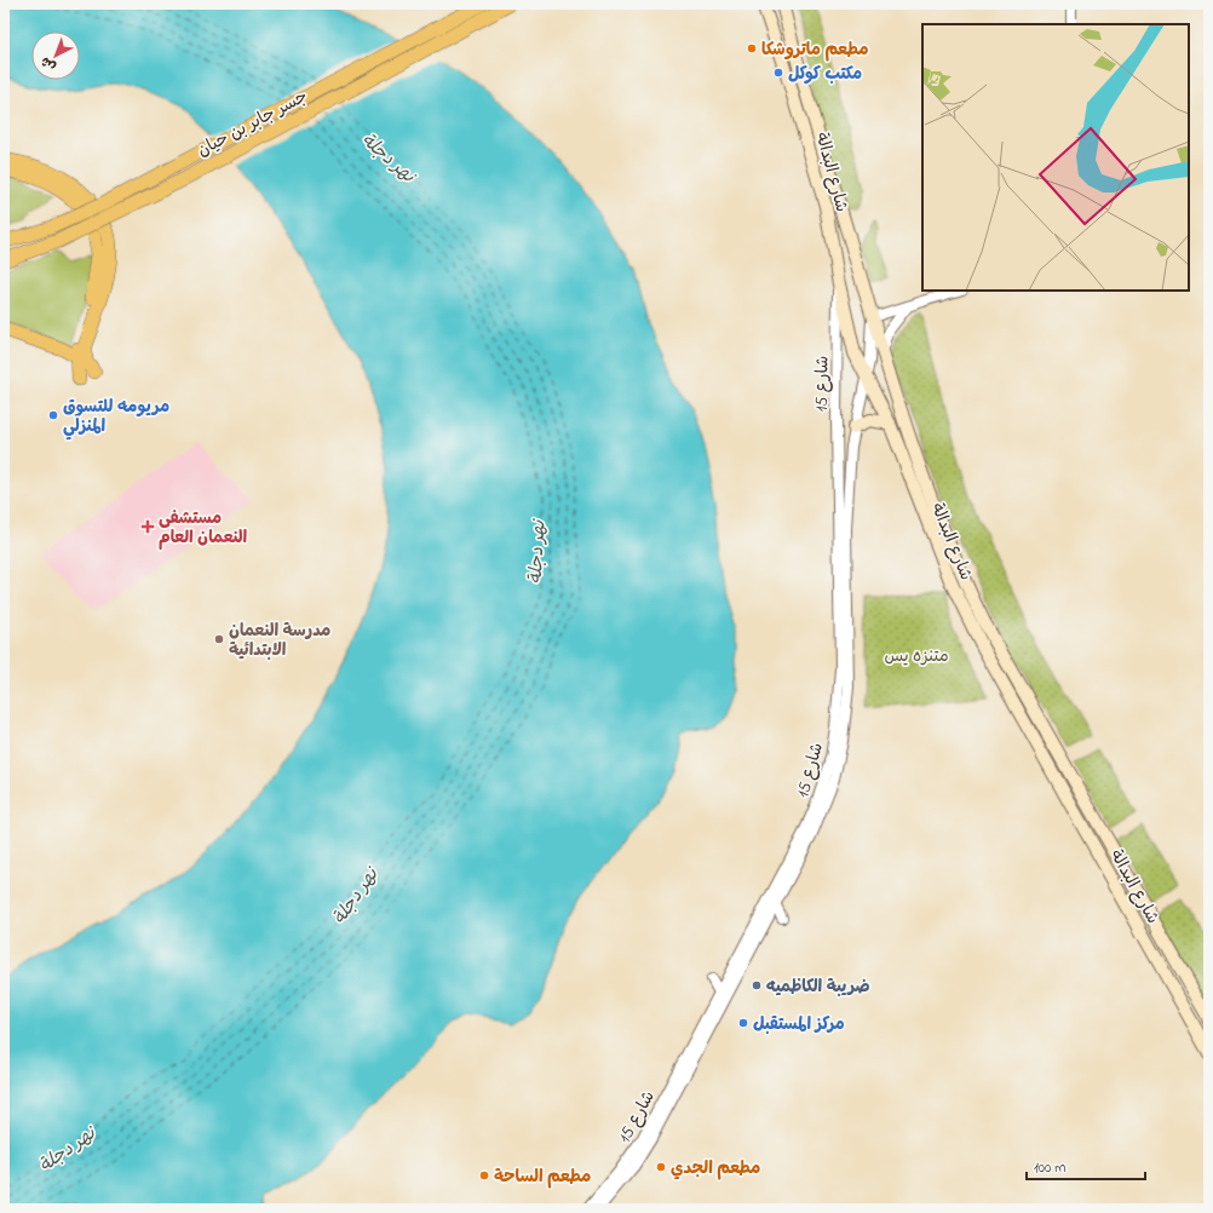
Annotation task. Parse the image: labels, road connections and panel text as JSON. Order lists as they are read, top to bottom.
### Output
{
  "streets": {
    "main road": ["جسر جابر بن حيان", "شارع البدالة"],
    "street": ["شارع 15"]
  },
  "crossings": [
    ["شارع البدالة", "شارع 15"]
  ],
  "water": ["نهر دجلة"],
  "parks": ["متنزه يس"],
  "places": {
    "other": [
      "مطعم ماتروشكا",
      "مكتب كوكل",
      "مريومه للتسوق المنزلي",
      "مدرسة النعمان الابتدائية",
      "ضريبة الكاظميه",
      "مركز المستقبل",
      "مطعم الجدي",
      "مطعم الساحة"
    ],
    "health": ["مستشفى النعمان العام"]
  },
  "scale_bar": "100 m",
  "north": "bottom left"
}
